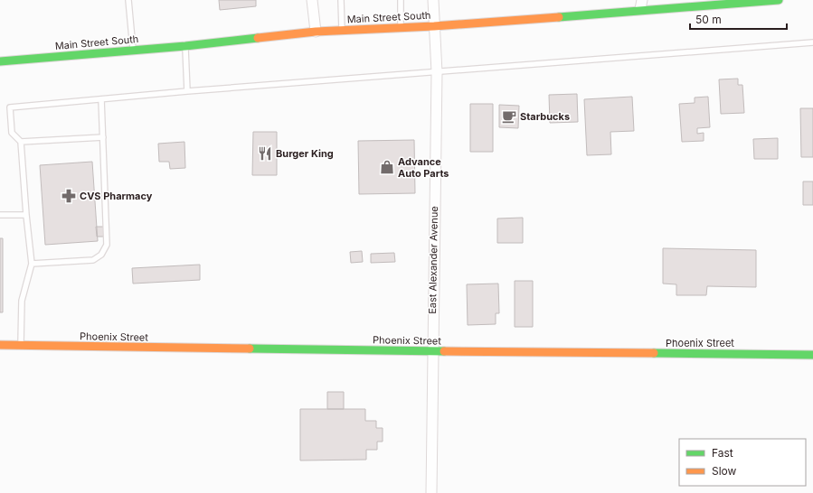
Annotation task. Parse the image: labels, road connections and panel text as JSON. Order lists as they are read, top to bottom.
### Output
{
  "streets": {
    "street": ["Main Street South", "East Alexander Avenue", "Phoenix Street"]
  },
  "crossings": [
    ["Main Street South", "East Alexander Avenue"],
    ["East Alexander Avenue", "Phoenix Street"]
  ],
  "places": {
    "cafe": ["Starbucks"],
    "restaurant": ["Burger King"],
    "shop": ["Advance Auto Parts"],
    "pharmacy": ["CVS Pharmacy"]
  },
  "legend": ["Fast", "Slow"],
  "scale_bar": "50 m"
}
